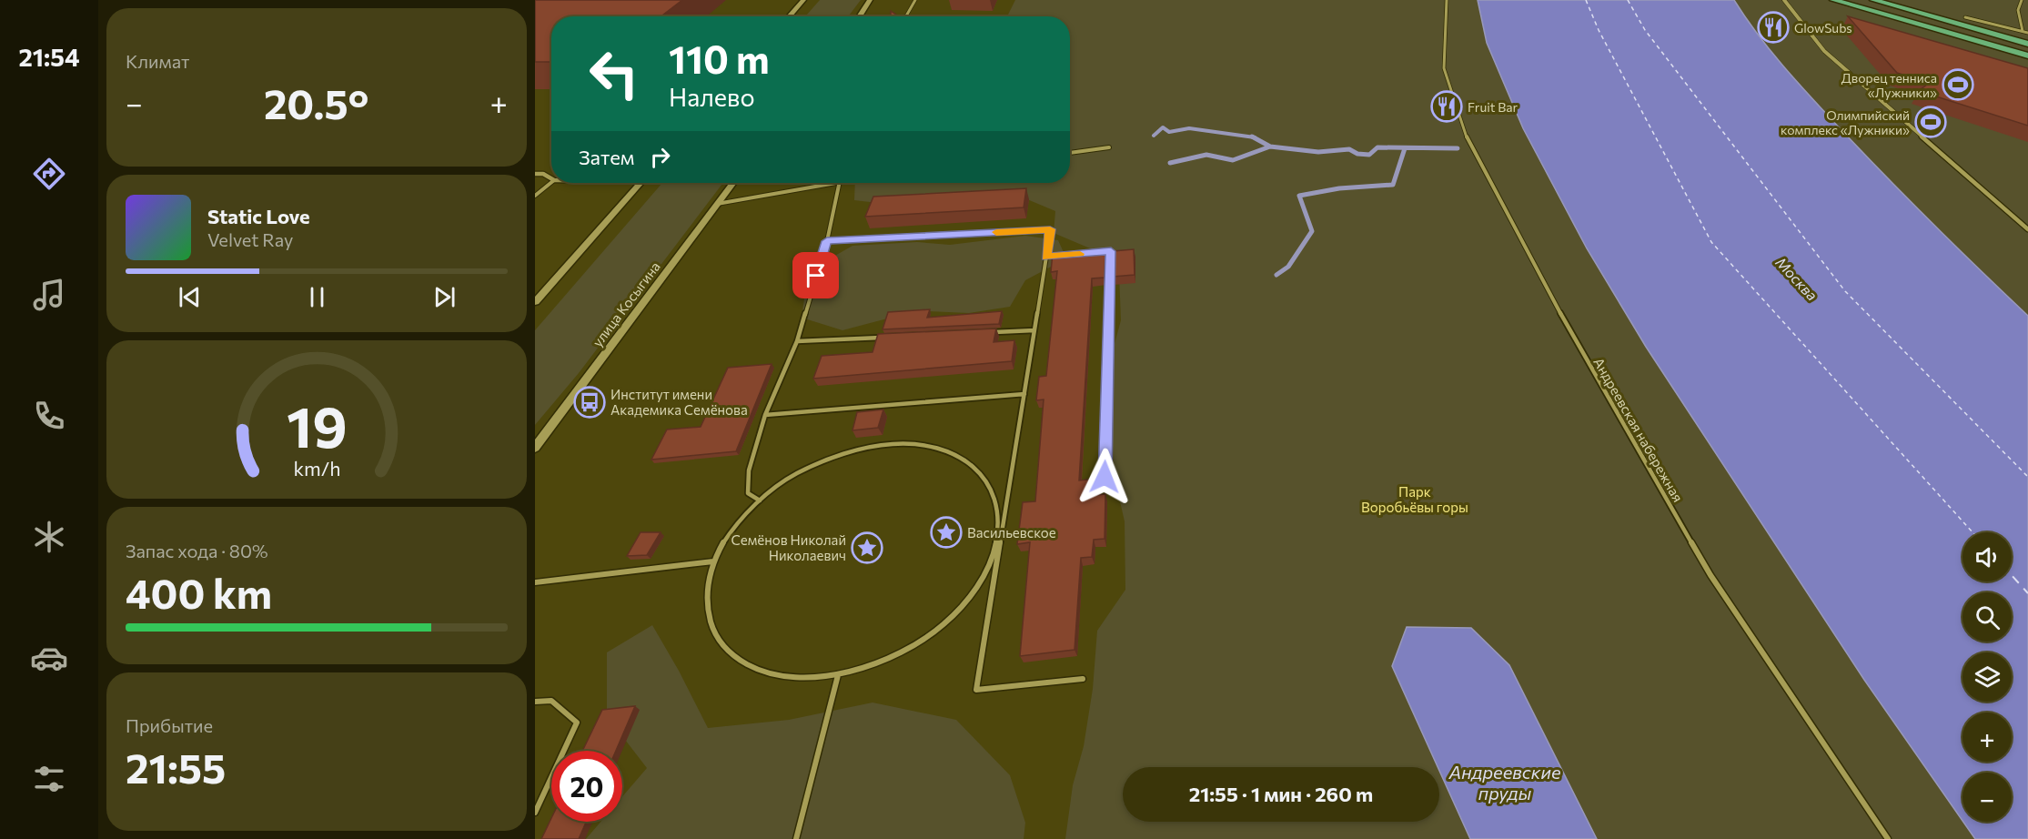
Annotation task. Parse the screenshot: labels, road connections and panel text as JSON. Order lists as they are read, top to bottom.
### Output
{
  "streets": {
    "main road": ["улица Косыгина"],
    "lane": ["Андреевская набережная"]
  },
  "water": ["Москва", "Андреевские пруды"],
  "parks": ["Парк Воробьёвы горы"],
  "places": {
    "restaurant": ["GlowSubs", "Fruit Bar"],
    "sports": ["Дворец тенниса «Лужники»", "Олимпийский комплекс «Лужники»"],
    "bus stop": ["Институт имени Академика Семёнова"],
    "place": ["Васильевское", "Семёнов Николай Николаевич"]
  },
  "page": {
    "tabs": "21:54",
    "tile": [
      "Климат",
      ["Запас хода · 80%", "400 km"],
      ["Прибытие", "21:55"]
    ],
    "turn": ["110 m", "Налево"],
    "heat": ["−", "20.5°", "+"],
    "then": "Затем",
    "song": ["Static Love", "Velvet Ray"],
    "map_buttons": ["+", "−"],
    "limit": "20",
    "trip": "21:55 · 1 мин · 260 m",
    "gauge": ["19", "km/h"]
  }
}
